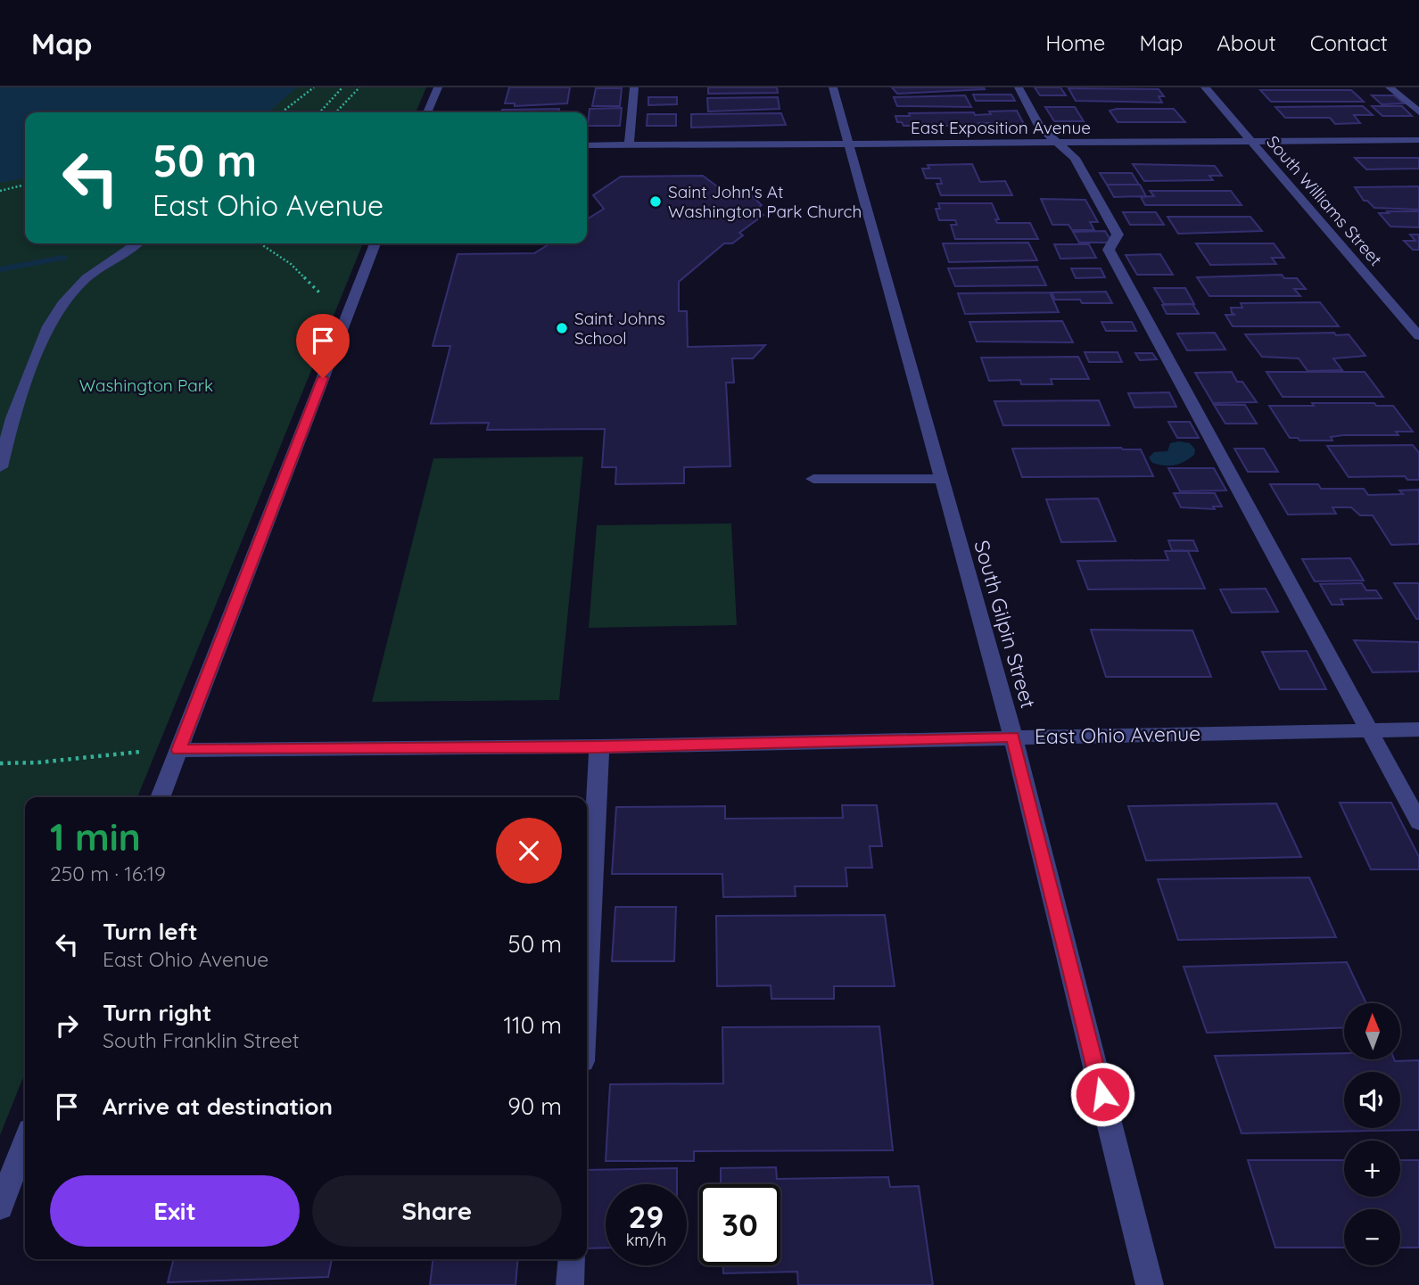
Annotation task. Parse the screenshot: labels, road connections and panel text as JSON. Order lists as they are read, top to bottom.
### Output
{
  "streets": {
    "street": [
      "East Exposition Avenue",
      "South Williams Street",
      "South Gilpin Street",
      "East Ohio Avenue"
    ]
  },
  "crossings": [
    ["East Exposition Avenue", "South Williams Street"],
    ["East Exposition Avenue", "South Gilpin Street"],
    ["South Gilpin Street", "East Ohio Avenue"]
  ],
  "parks": ["Washington Park"],
  "places": ["Saint John's At Washington Park Church", "Saint Johns School"],
  "north": "top",
  "page": {
    "header": "Map",
    "nav": [
      "Home",
      "Map",
      "About",
      "Contact"
    ],
    "turn": ["50 m", "East Ohio Avenue"],
    "heading": ["1 min", "250 m · 16:19"],
    "list": [
      {
        "name": "Turn left",
        "note": "East Ohio Avenue",
        "value": "50 m"
      },
      {
        "name": "Turn right",
        "note": "South Franklin Street",
        "value": "110 m"
      },
      {
        "name": "Arrive at destination",
        "value": "90 m"
      }
    ],
    "map_buttons": ["+", "−"],
    "buttons": ["Exit", "Share"],
    "speed": "29 km/h",
    "limit": "30"
  }
}
